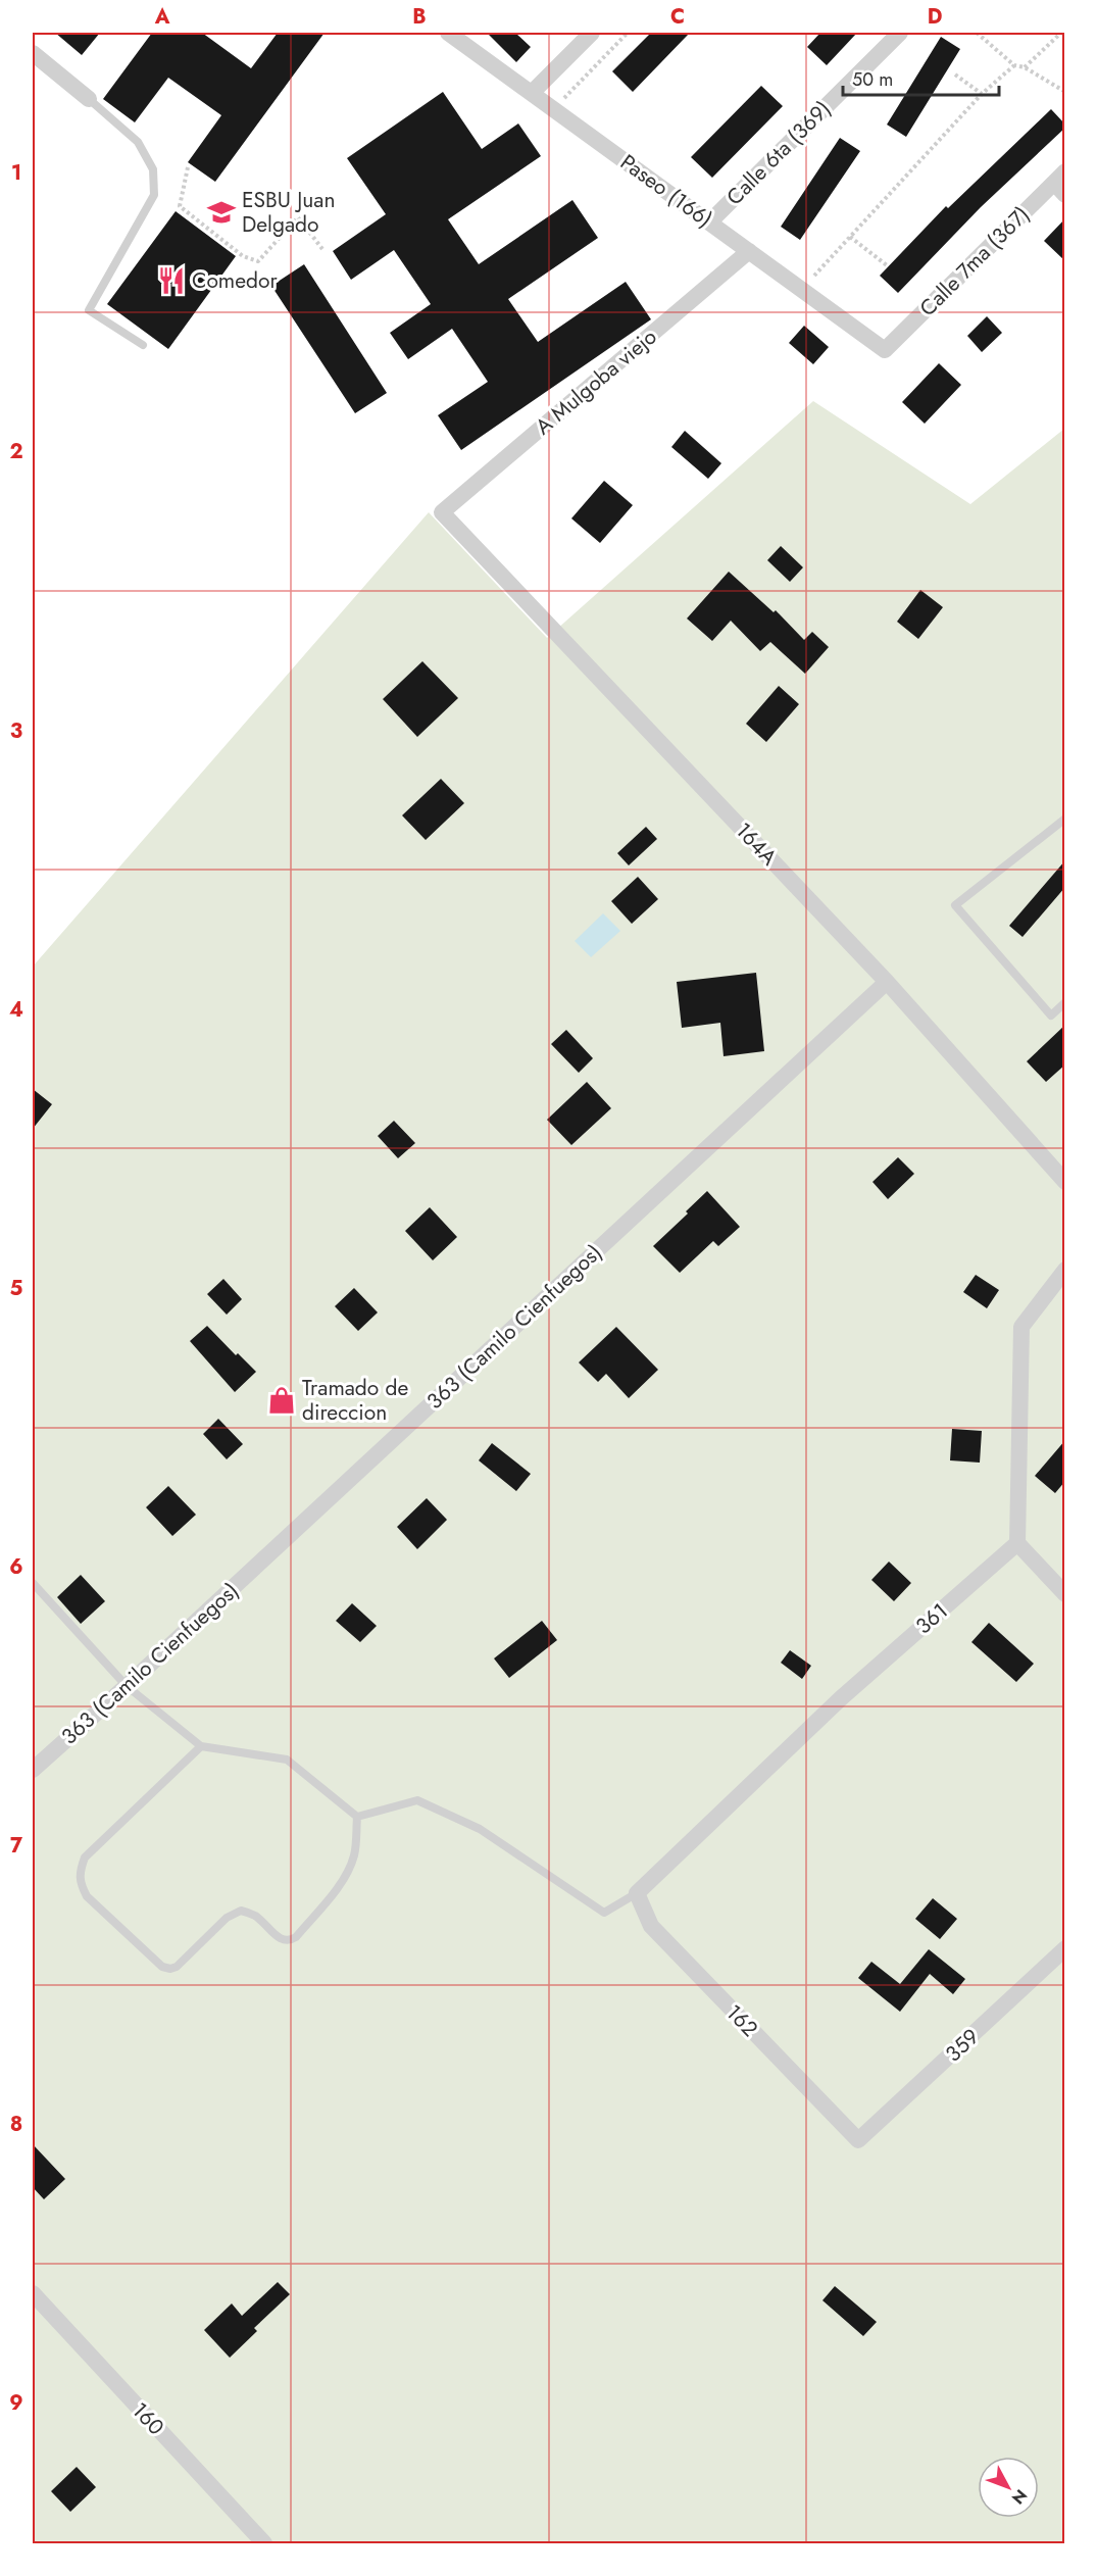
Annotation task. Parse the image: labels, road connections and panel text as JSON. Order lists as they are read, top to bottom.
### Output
{
  "streets": {
    "street": [
      "Calle 6ta (369)",
      "Paseo (166)",
      "Calle 7ma (367)",
      "A Mulgoba viejo",
      "164A",
      "363 (Camilo Cienfuegos)",
      "361",
      "162",
      "359",
      "160"
    ]
  },
  "crossings": [
    ["Calle 6ta (369)", "Paseo (166)"],
    ["Paseo (166)", "Calle 7ma (367)"],
    ["Paseo (166)", "A Mulgoba viejo"],
    ["A Mulgoba viejo", "164A"],
    ["164A", "363 (Camilo Cienfuegos)"],
    ["361", "162"],
    ["162", "359"]
  ],
  "places": {
    "school or university": ["ESBU Juan Delgado"],
    "restaurant": ["Comedor"],
    "shop": ["Tramado de direccion"]
  },
  "scale_bar": "50 m",
  "north": "bottom right",
  "grid": {
    "columns": [
      "A",
      "B",
      "C",
      "D"
    ],
    "rows": [
      "1",
      "2",
      "3",
      "4",
      "5",
      "6",
      "7",
      "8",
      "9"
    ]
  }
}
